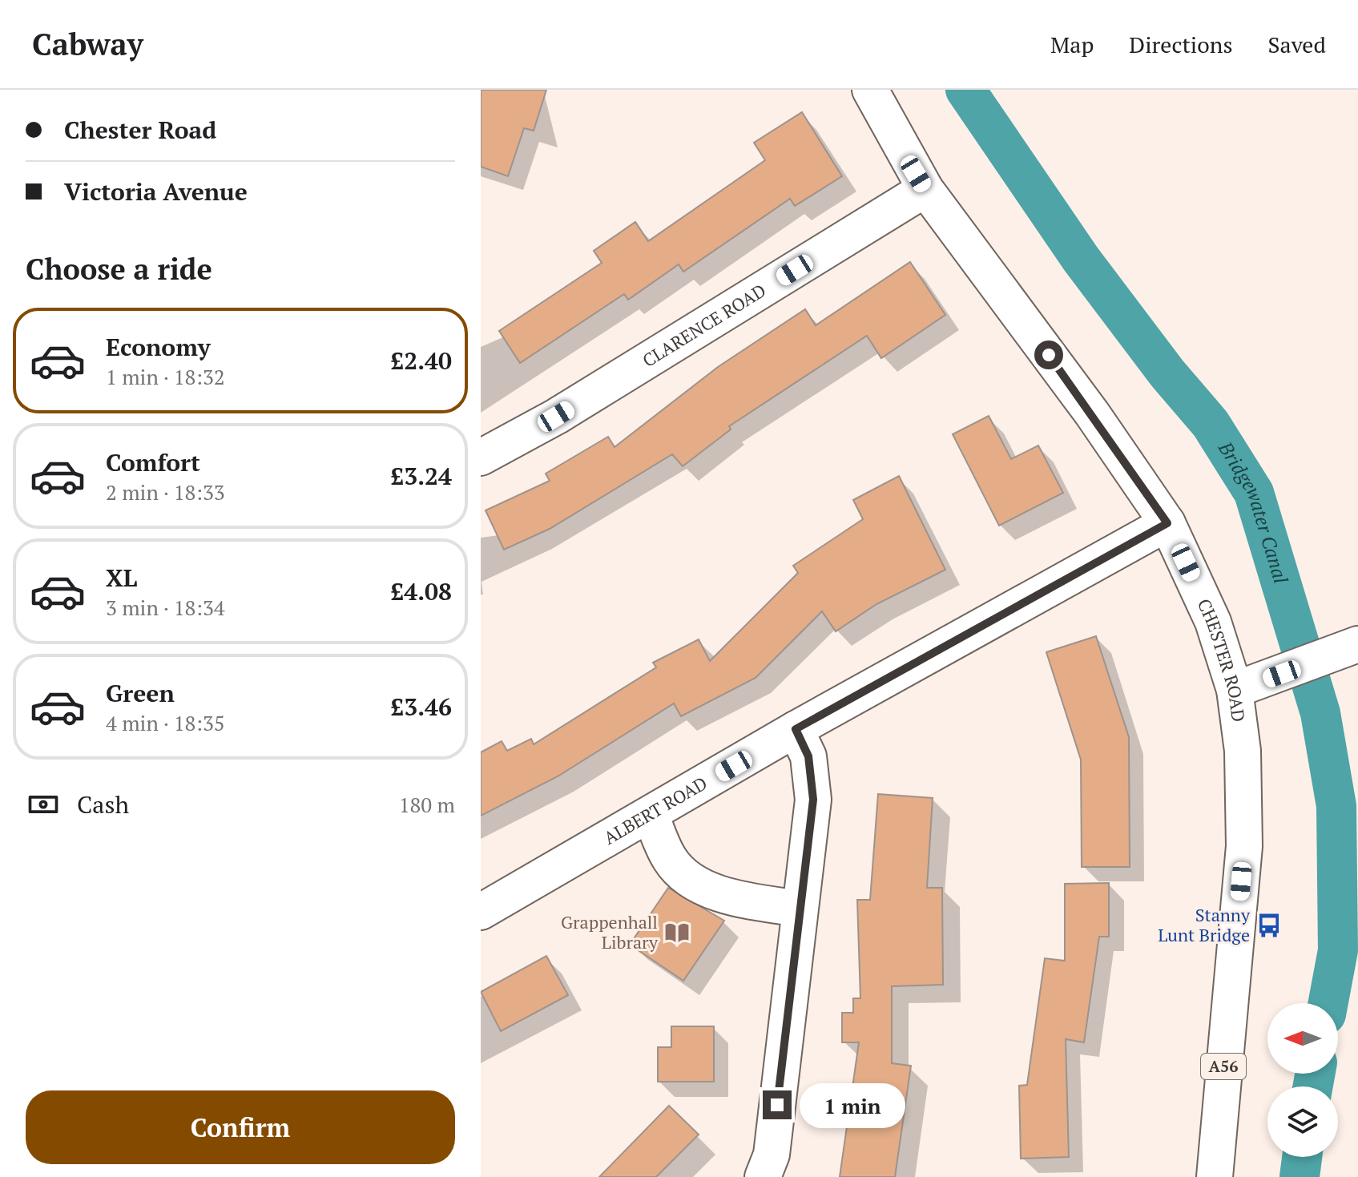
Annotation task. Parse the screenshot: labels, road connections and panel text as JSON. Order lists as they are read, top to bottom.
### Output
{
  "streets": {
    "street": [
      "CLARENCE ROAD",
      "CHESTER ROAD",
      "ALBERT ROAD",
      "A56"
    ]
  },
  "crossings": [
    ["CLARENCE ROAD", "CHESTER ROAD"],
    ["CHESTER ROAD", "ALBERT ROAD"]
  ],
  "water": ["Bridgewater Canal"],
  "places": {
    "bus stop": ["Stanny Lunt Bridge"],
    "library": ["Grappenhall Library"]
  },
  "north": "left",
  "page": {
    "header": "Cabway",
    "nav": ["Map", "Directions", "Saved"],
    "banner": ["Chester Road", "Victoria Avenue"],
    "heading": "Choose a ride",
    "list": [
      {
        "name": "Economy",
        "note": "1 min · 18:32",
        "value": "£2.40"
      },
      {
        "name": "Comfort",
        "note": "2 min · 18:33",
        "value": "£3.24"
      },
      {
        "name": "XL",
        "note": "3 min · 18:34",
        "value": "£4.08"
      },
      {
        "name": "Green",
        "note": "4 min · 18:35",
        "value": "£3.46"
      }
    ],
    "pay": ["Cash", "180 m"],
    "buttons": "Confirm",
    "bubble": "1 min"
  }
}
